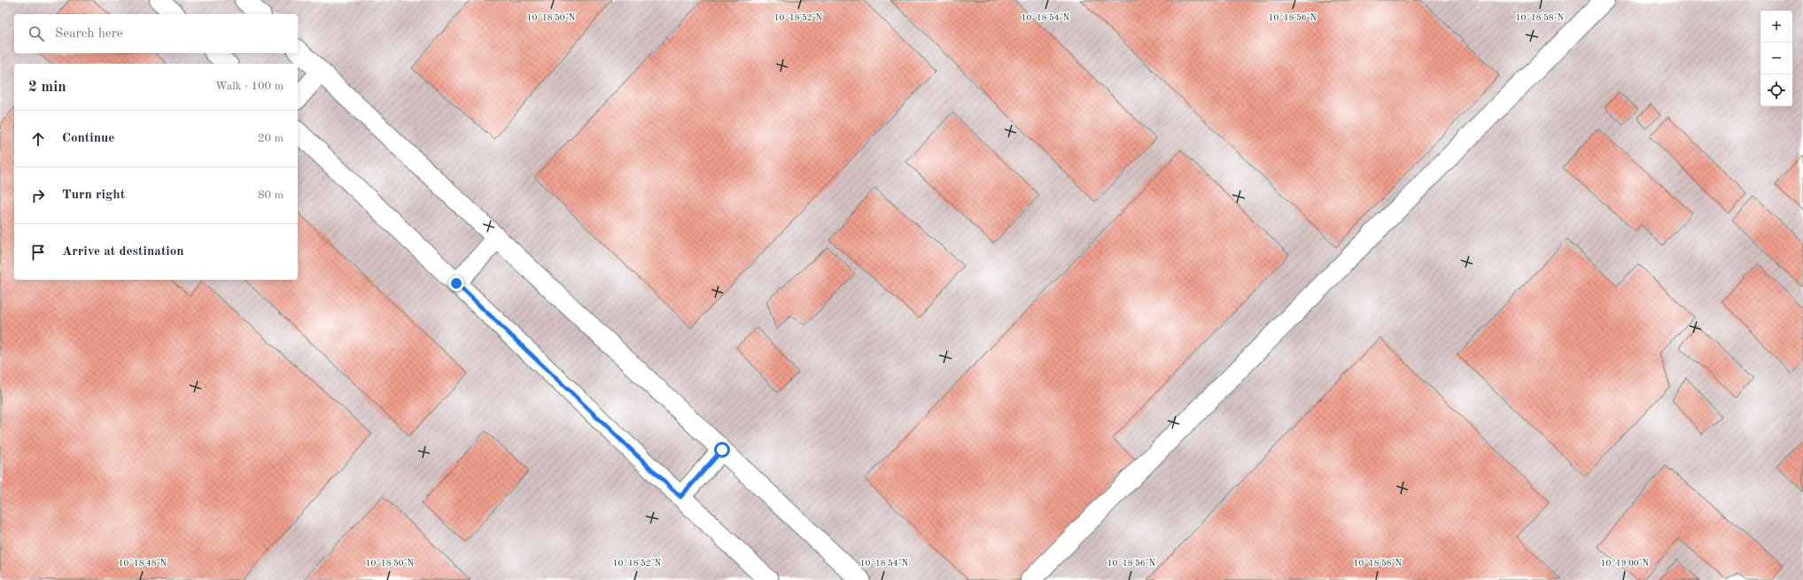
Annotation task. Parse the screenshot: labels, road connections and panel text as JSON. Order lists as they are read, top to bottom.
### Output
{
  "page": {
    "map_buttons": ["+", "−"],
    "search": "Search here",
    "heading": ["2 min", "Walk · 100 m"],
    "list": [
      ["Continue", "20 m"],
      ["Turn right", "80 m"],
      "Arrive at destination"
    ]
  },
  "coordinates": [
    "10°18'50\"N",
    "10°18'52\"N",
    "10°18'54\"N",
    "10°18'56\"N",
    "10°18'58\"N",
    "10°18'48\"N",
    "10°19'00\"N"
  ]
}
